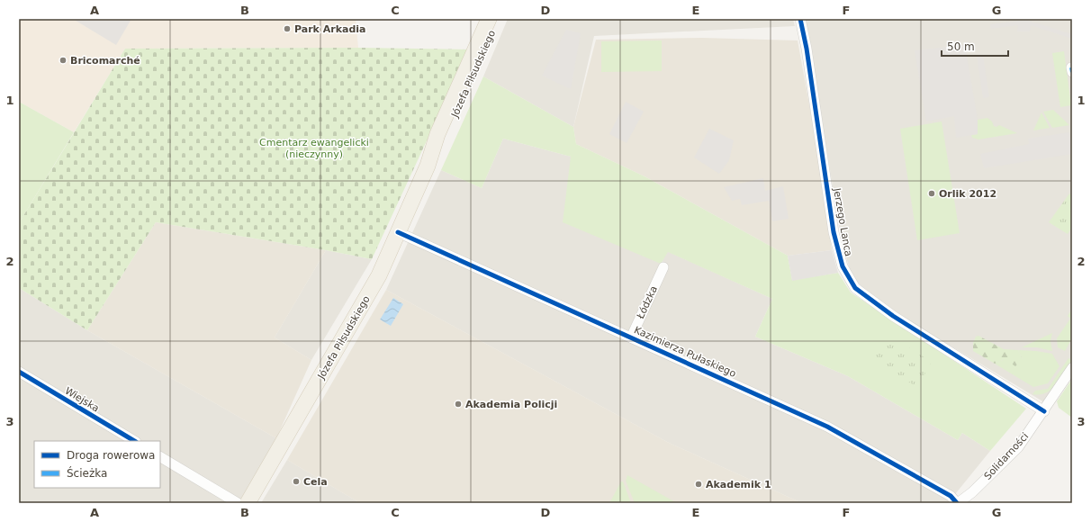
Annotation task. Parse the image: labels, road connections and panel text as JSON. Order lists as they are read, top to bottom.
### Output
{
  "streets": {
    "main road": ["Józefa Piłsudskiego"],
    "street": [
      "Jerzego Lanca",
      "Łódzka",
      "Kazimierza Pułaskiego",
      "Wiejska",
      "Solidarności"
    ]
  },
  "crossings": [
    ["Józefa Piłsudskiego", "Kazimierza Pułaskiego"],
    ["Jerzego Lanca", "Solidarności"],
    ["Łódzka", "Kazimierza Pułaskiego"],
    ["Kazimierza Pułaskiego", "Solidarności"]
  ],
  "parks": ["Cmentarz ewangelicki (nieczynny)"],
  "places": [
    "Park Arkadia",
    "Bricomarché",
    "Orlik 2012",
    "Akademia Policji",
    "Cela",
    "Akademik 1"
  ],
  "legend": ["Droga rowerowa", "Ścieżka"],
  "scale_bar": "50 m",
  "grid": {
    "columns": [
      "A",
      "B",
      "C",
      "D",
      "E",
      "F",
      "G"
    ],
    "rows": ["1", "2", "3"]
  }
}
